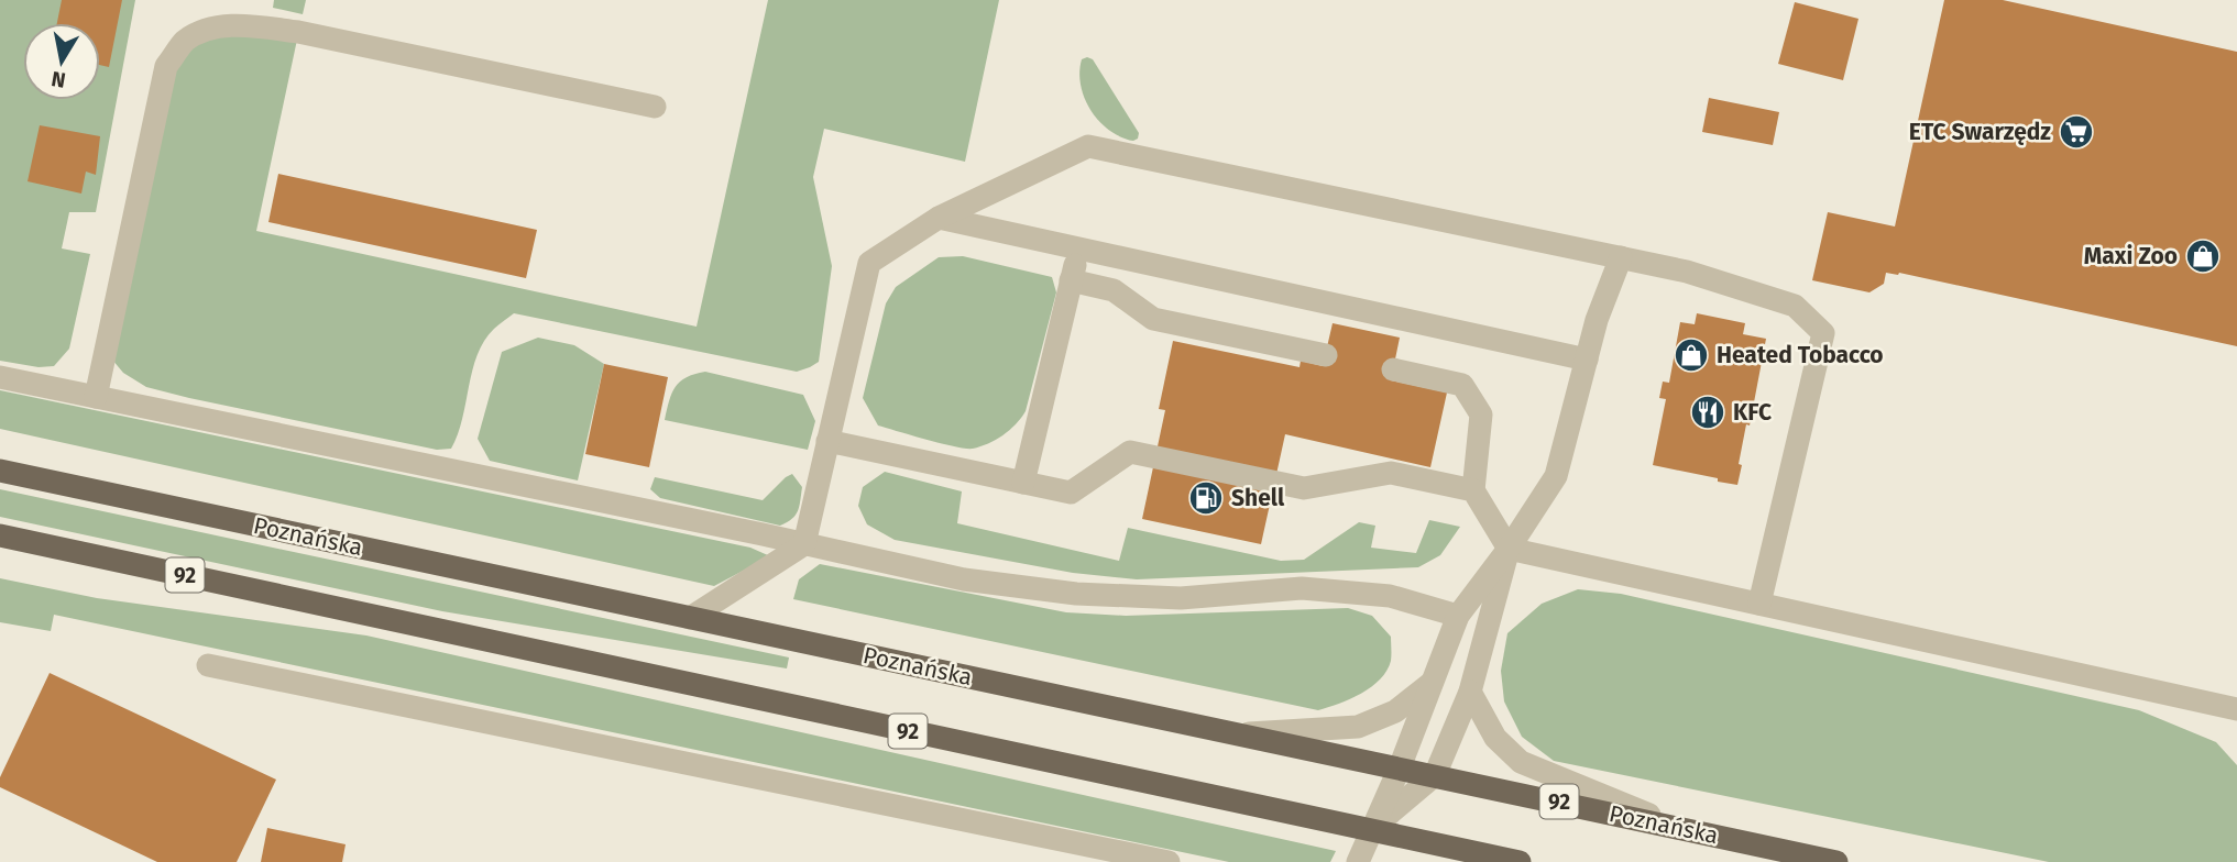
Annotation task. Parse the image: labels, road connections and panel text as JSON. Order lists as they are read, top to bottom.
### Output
{
  "streets": {
    "main road": ["Poznańska", "92"]
  },
  "places": {
    "supermarket": ["ETC Swarzędz"],
    "shop": ["Maxi Zoo", "Heated Tobacco"],
    "restaurant": ["KFC"],
    "fuel station": ["Shell"]
  },
  "north": "bottom"
}
